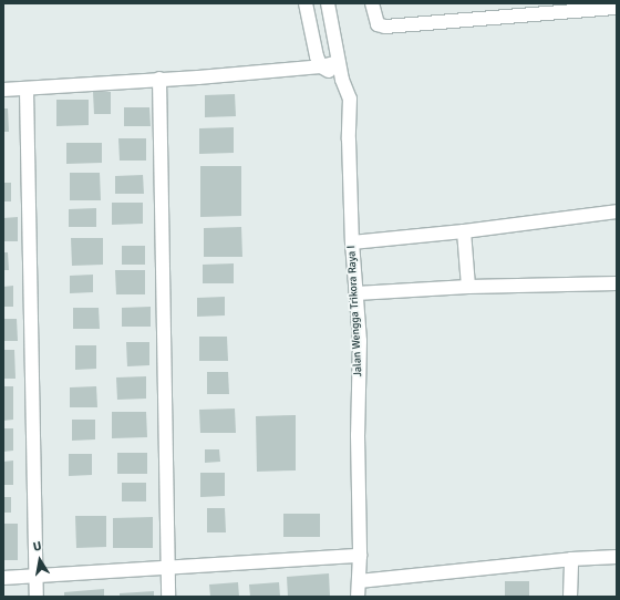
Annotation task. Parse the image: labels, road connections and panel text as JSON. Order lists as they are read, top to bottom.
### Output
{
  "streets": {
    "street": ["Jalan Wengga Trikora Raya I"]
  },
  "north": "top"
}
